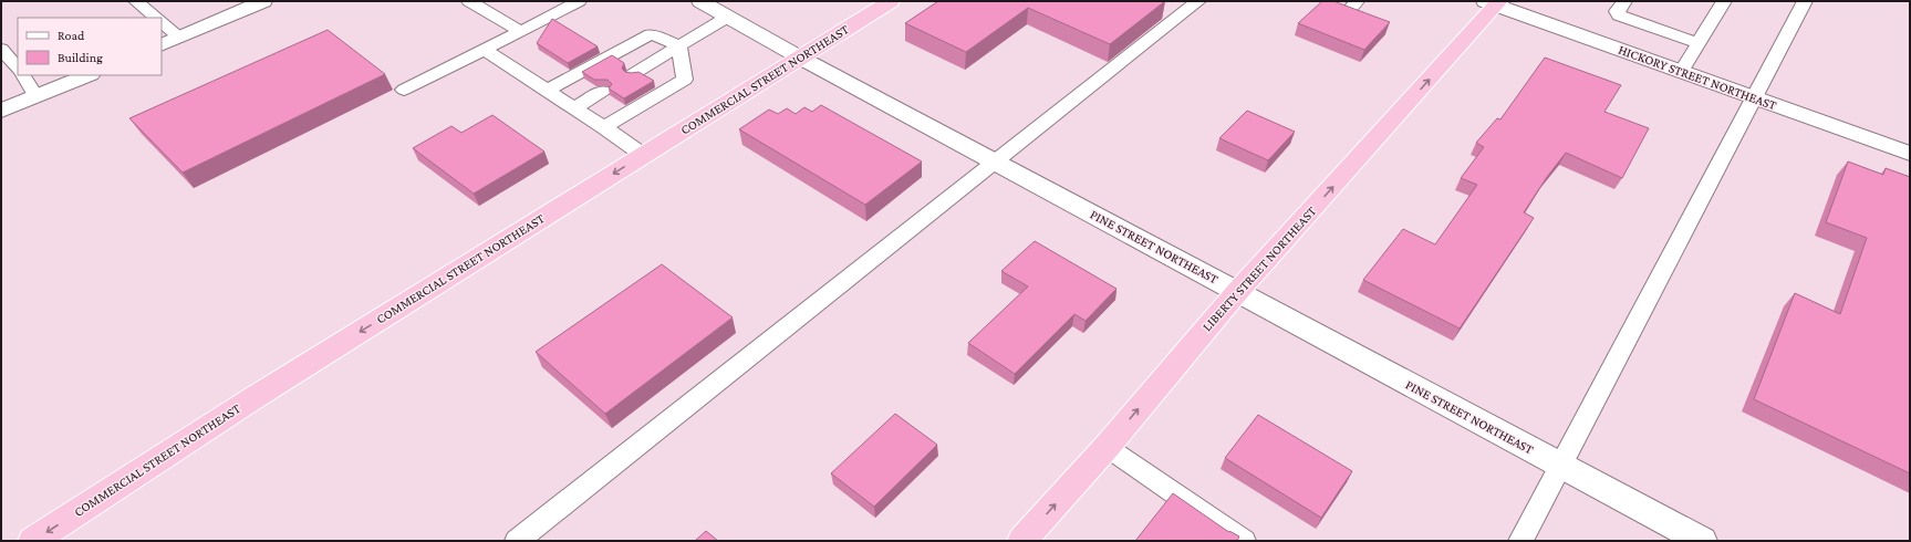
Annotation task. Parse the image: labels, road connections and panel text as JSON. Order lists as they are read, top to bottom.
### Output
{
  "streets": {
    "highway": ["COMMERCIAL STREET NORTHEAST", "LIBERTY STREET NORTHEAST"],
    "main road": ["HICKORY STREET NORTHEAST", "PINE STREET NORTHEAST"]
  },
  "crossings": [
    ["HICKORY STREET NORTHEAST", "LIBERTY STREET NORTHEAST"],
    ["COMMERCIAL STREET NORTHEAST", "PINE STREET NORTHEAST"],
    ["PINE STREET NORTHEAST", "LIBERTY STREET NORTHEAST"]
  ],
  "one_way": ["COMMERCIAL STREET NORTHEAST", "LIBERTY STREET NORTHEAST"],
  "legend": ["Road", "Building"]
}
